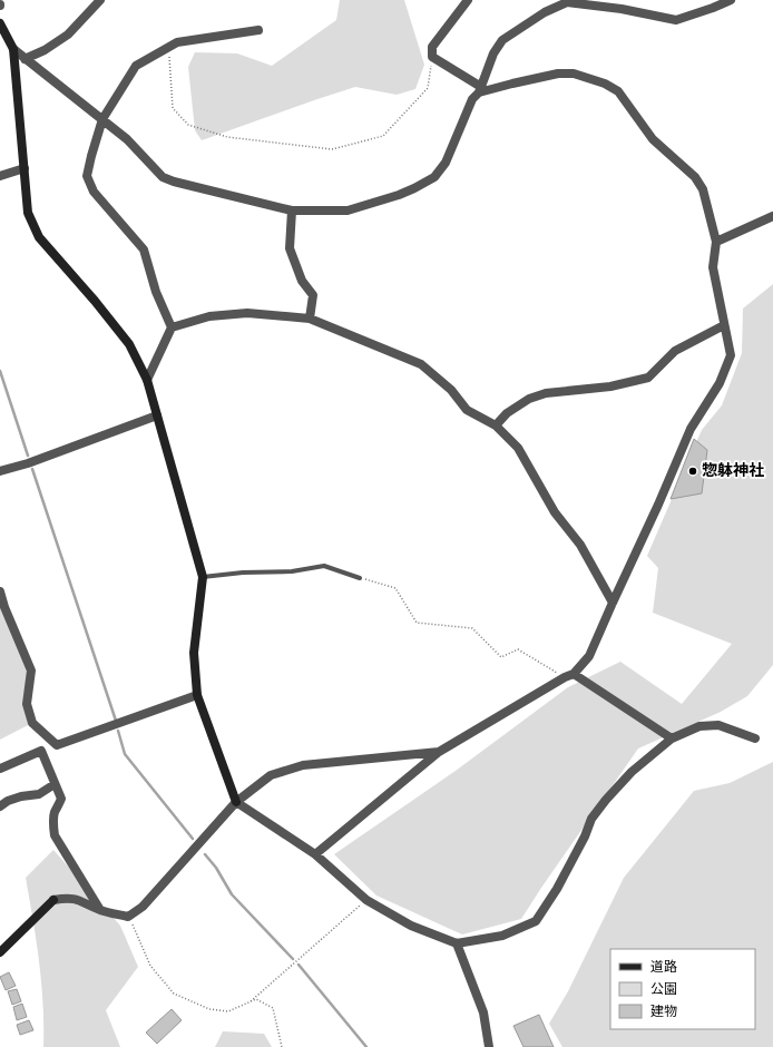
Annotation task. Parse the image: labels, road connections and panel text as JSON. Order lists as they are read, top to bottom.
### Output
{
  "places": ["惣躰神社"],
  "legend": ["道路", "公園", "建物"]
}
